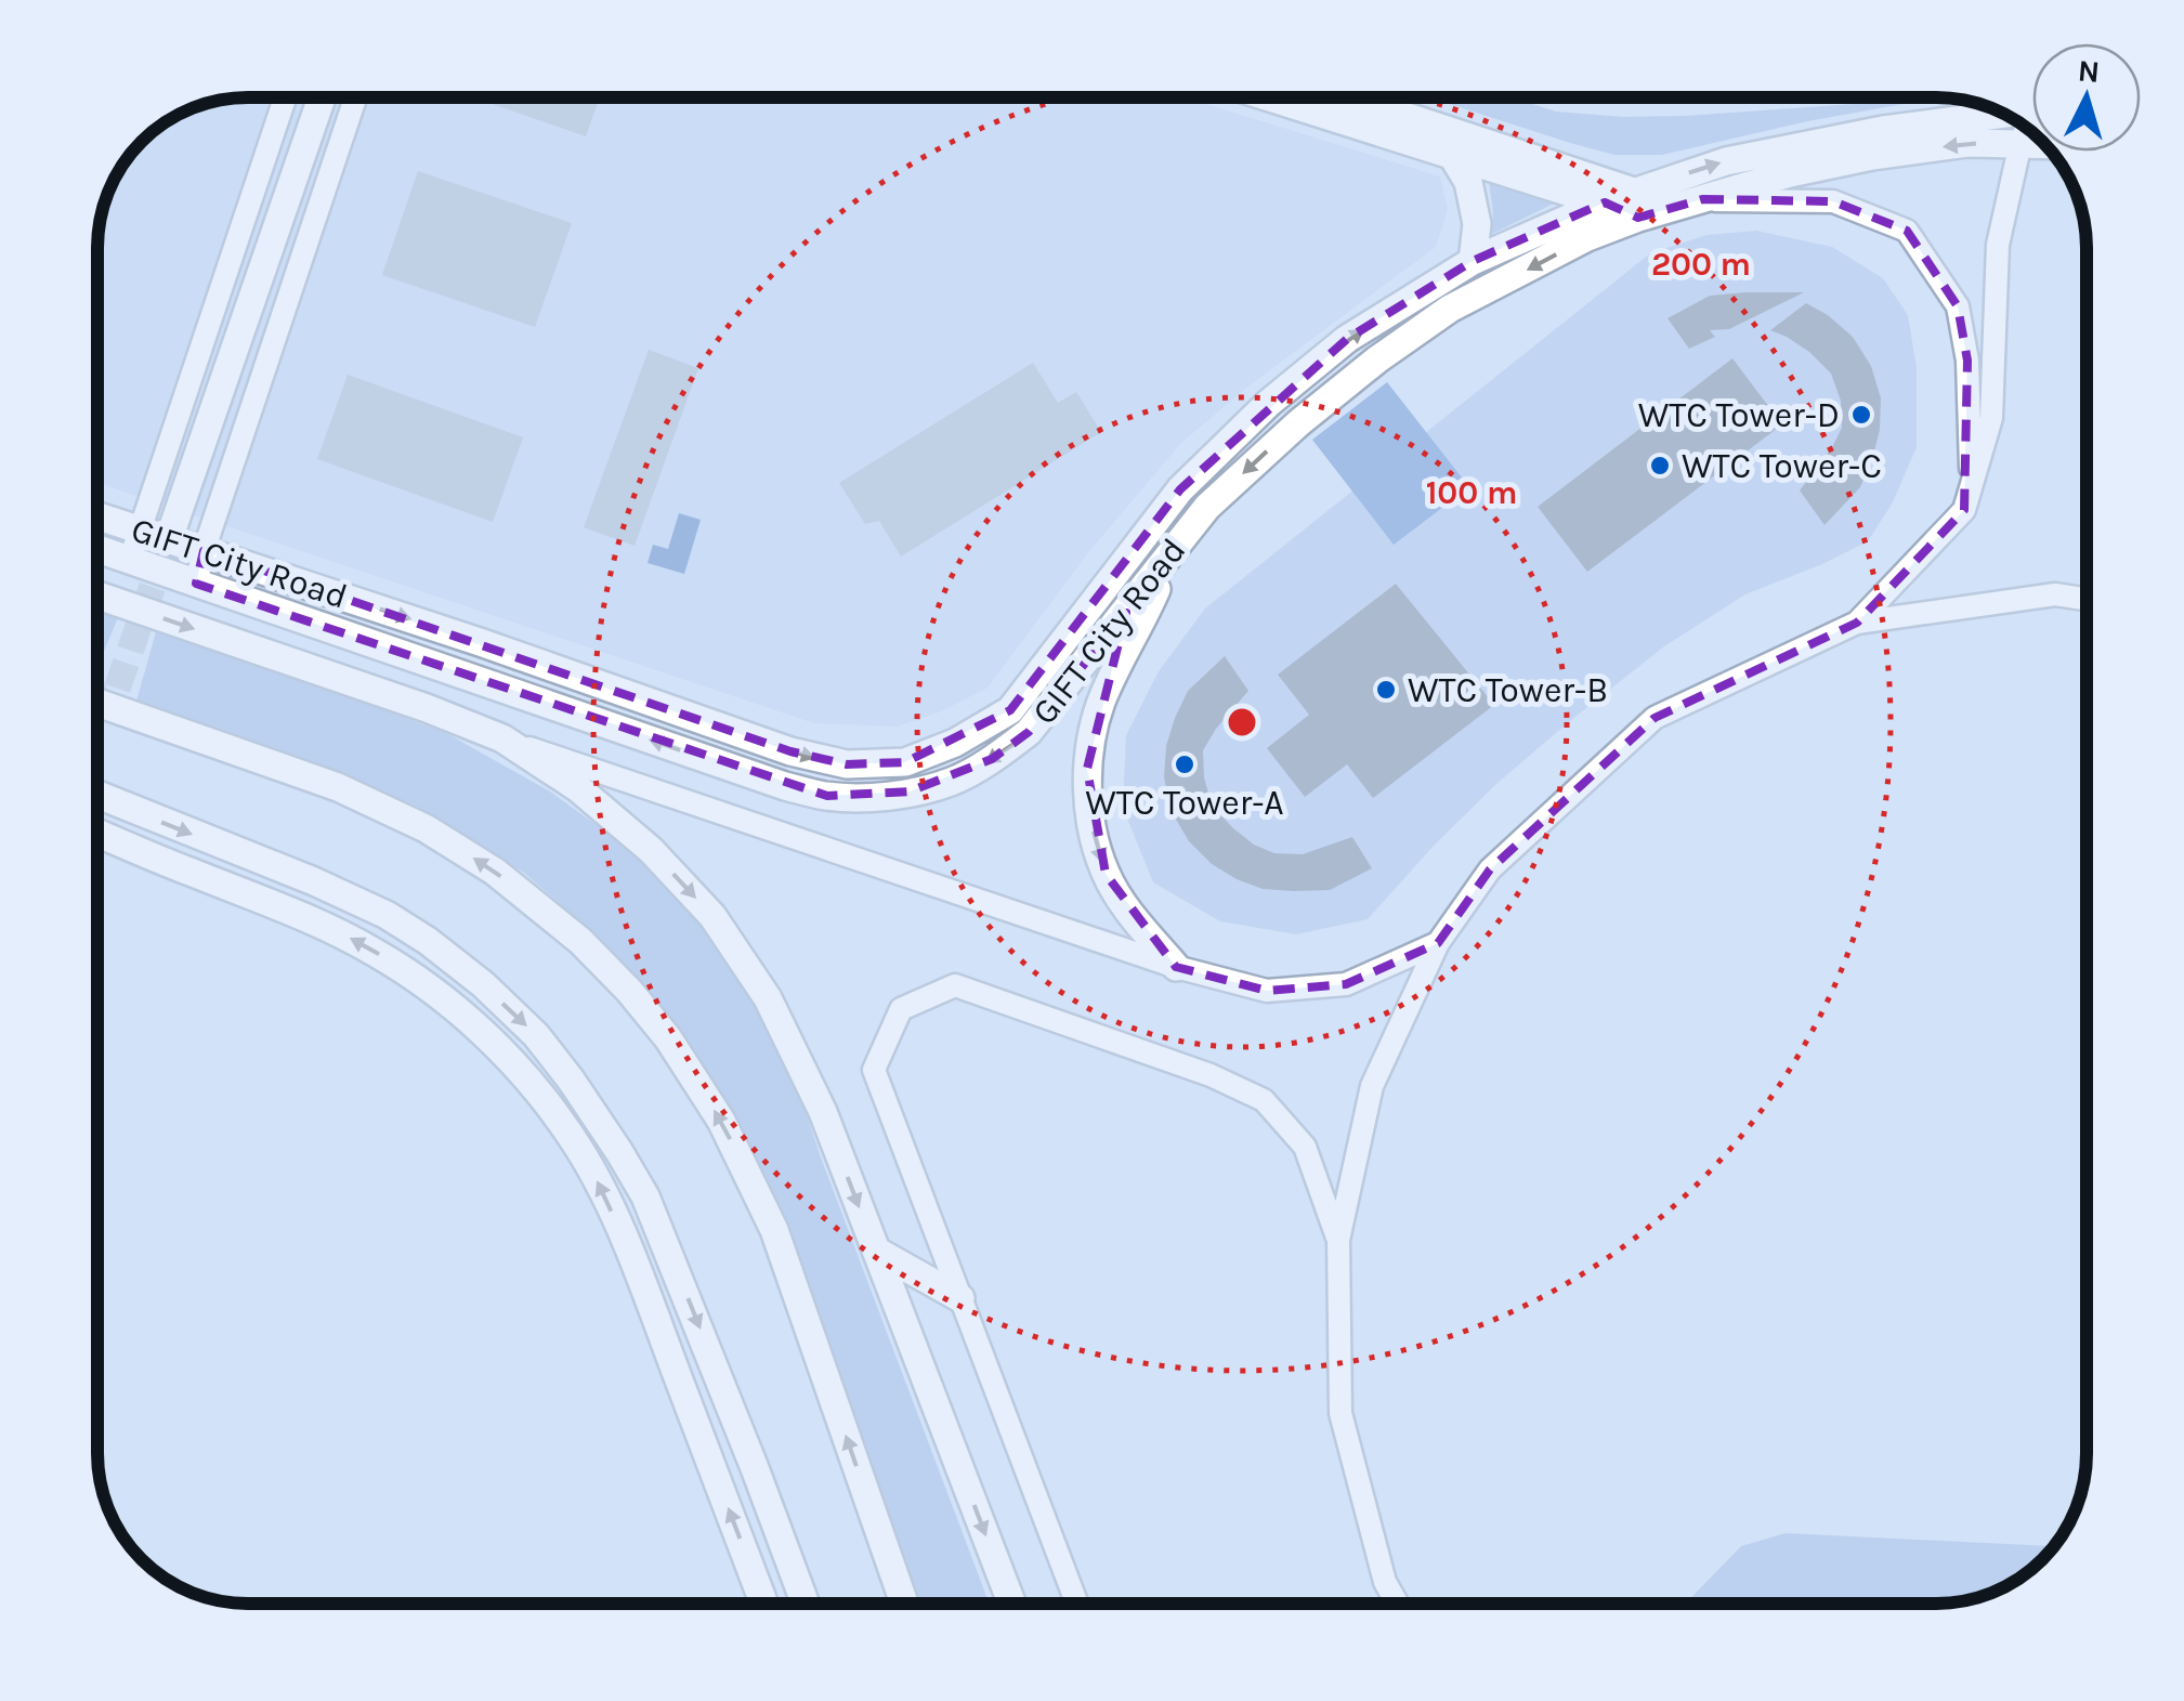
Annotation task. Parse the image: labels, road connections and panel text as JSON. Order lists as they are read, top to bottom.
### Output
{
  "streets": {
    "street": ["GIFT City Road"]
  },
  "places": [
    "WTC Tower-D",
    "WTC Tower-C",
    "WTC Tower-B",
    "WTC Tower-A"
  ],
  "north": "top",
  "rings": ["200 m", "100 m"]
}
